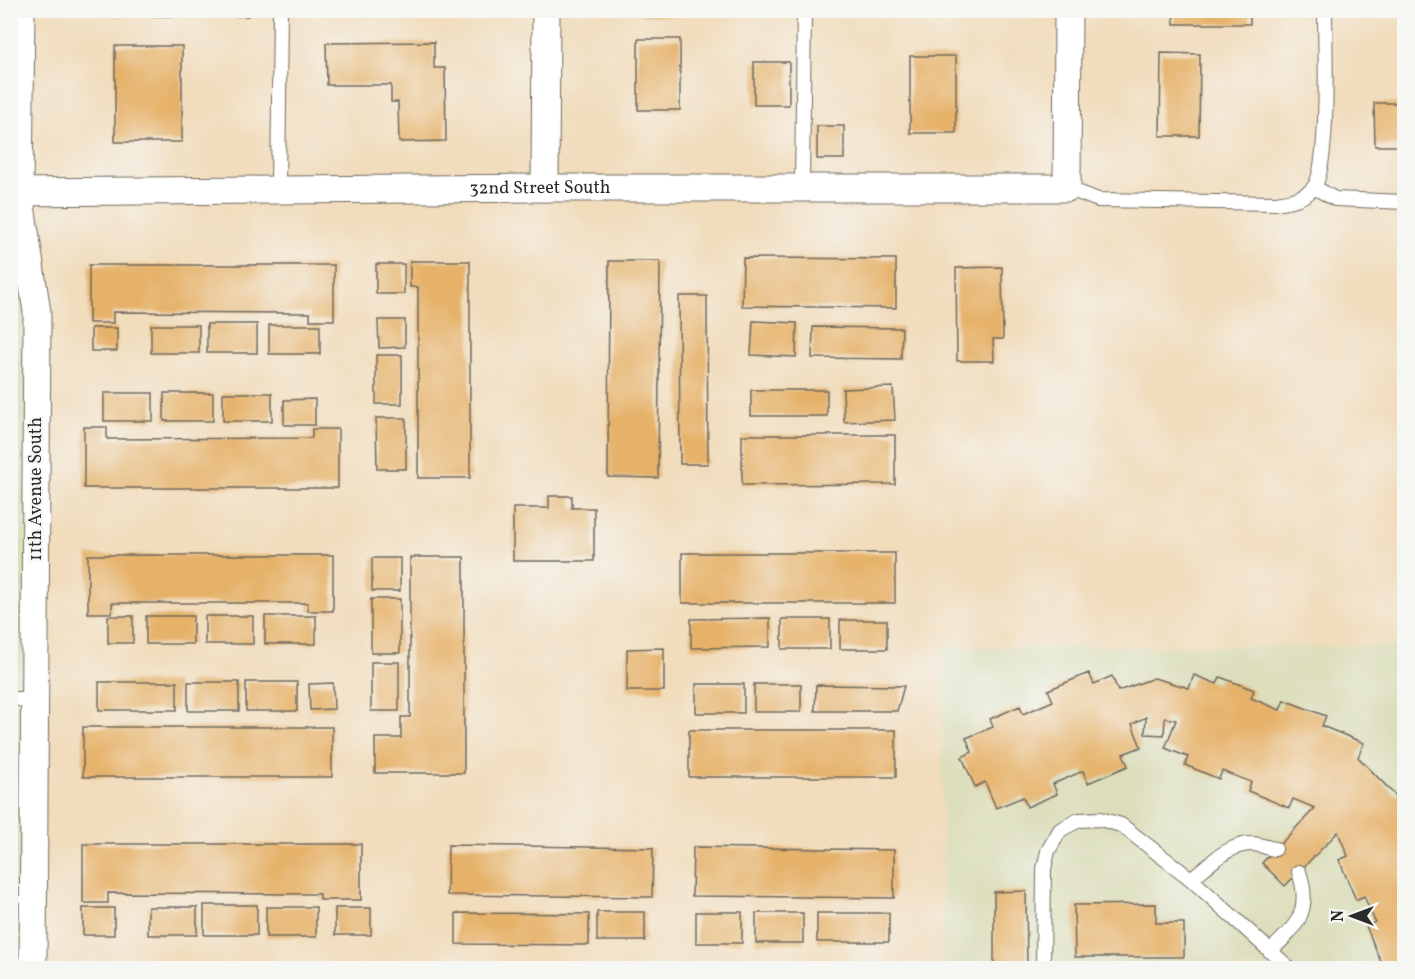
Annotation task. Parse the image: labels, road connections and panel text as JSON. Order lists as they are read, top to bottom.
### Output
{
  "streets": {
    "street": ["32nd Street South", "11th Avenue South"]
  },
  "crossings": [
    ["32nd Street South", "11th Avenue South"]
  ],
  "north": "left"
}
